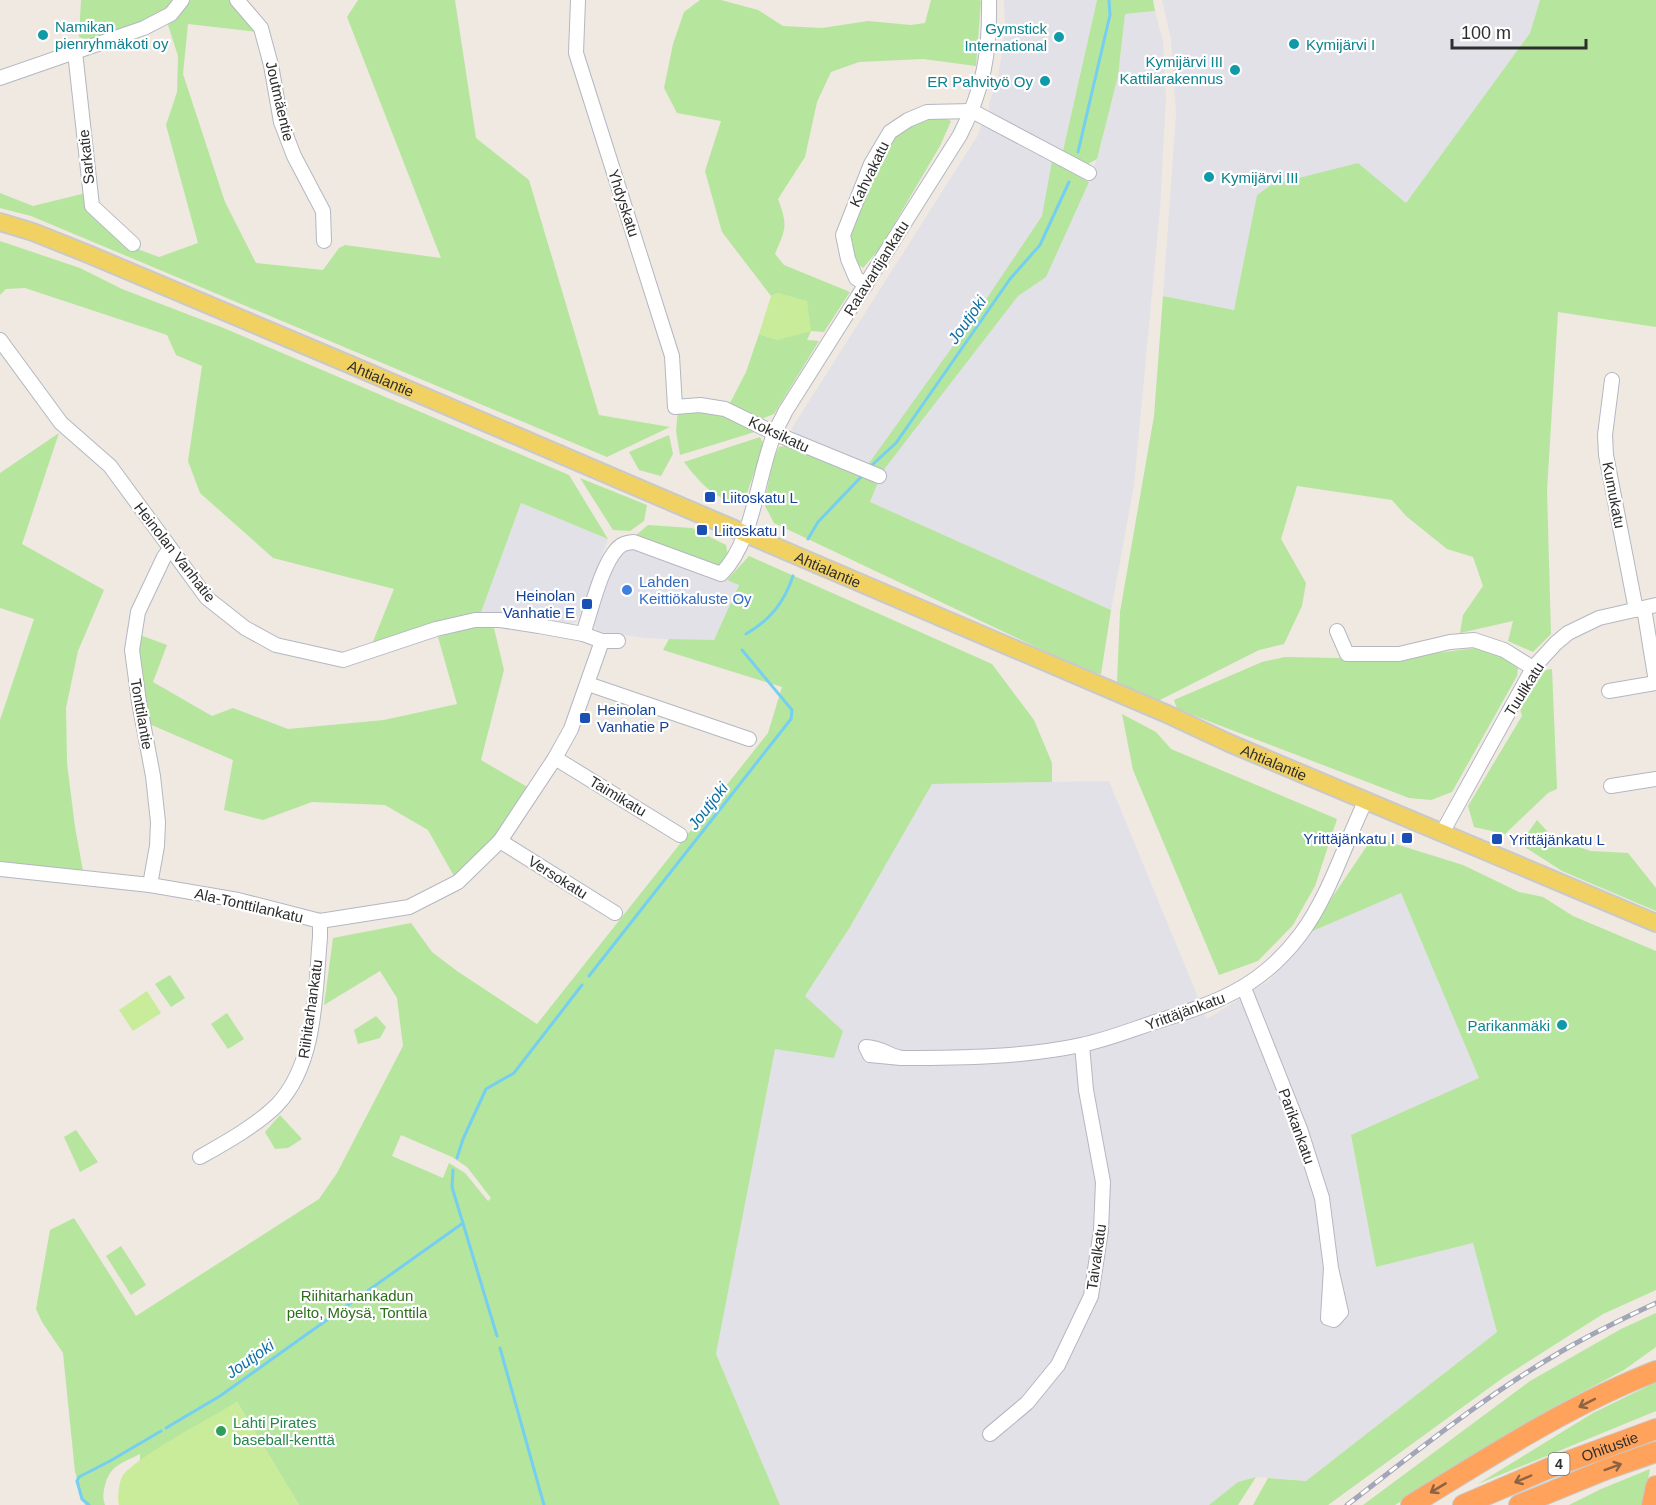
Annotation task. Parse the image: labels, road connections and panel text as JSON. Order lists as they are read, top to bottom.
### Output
{
  "streets": {
    "highway": ["Ohitustie", "4"],
    "main road": ["Ahtialantie"],
    "street": [
      "Joutmäentie",
      "Sarkatie",
      "Kahvakatu",
      "Yhdyskatu",
      "Ratavartijankatu",
      "Koksikatu",
      "Kumukatu",
      "Heinolan Vanhatie",
      "Tuulikatu",
      "Tonttilantie",
      "Taimikatu",
      "Versokatu",
      "Ala-Tonttilankatu",
      "Riihitarhankatu",
      "Yrittäjänkatu",
      "Parikankatu",
      "Taivalkatu"
    ]
  },
  "crossings": [
    ["Kahvakatu", "Ratavartijankatu"],
    ["Yhdyskatu", "Koksikatu"],
    ["Ratavartijankatu", "Ahtialantie"],
    ["Ratavartijankatu", "Koksikatu"],
    ["Ratavartijankatu", "Heinolan Vanhatie"],
    ["Ahtialantie", "Tuulikatu"],
    ["Ahtialantie", "Yrittäjänkatu"],
    ["Kumukatu", "Tuulikatu"],
    ["Heinolan Vanhatie", "Tonttilantie"],
    ["Heinolan Vanhatie", "Ala-Tonttilankatu"],
    ["Tonttilantie", "Ala-Tonttilankatu"],
    ["Taimikatu", "Ala-Tonttilankatu"],
    ["Versokatu", "Ala-Tonttilankatu"],
    ["Ala-Tonttilankatu", "Riihitarhankatu"],
    ["Yrittäjänkatu", "Parikankatu"],
    ["Yrittäjänkatu", "Taivalkatu"]
  ],
  "water": ["Joutjoki"],
  "parks": ["Riihitarhankadun pelto, Möysä, Tonttila"],
  "places": {
    "other": [
      "Namikan pienryhmäkoti oy",
      "Gymstick International",
      "Kymijärvi I",
      "Kymijärvi III Kattilarakennus",
      "ER Pahvityö Oy",
      "Kymijärvi III",
      "Lahden Keittiökaluste Oy",
      "Parikanmäki",
      "Lahti Pirates baseball-kenttä"
    ],
    "transit": [
      "Liitoskatu L",
      "Liitoskatu I",
      "Heinolan Vanhatie E",
      "Heinolan Vanhatie P",
      "Yrittäjänkatu I",
      "Yrittäjänkatu L"
    ]
  },
  "scale_bar": "100 m"
}
